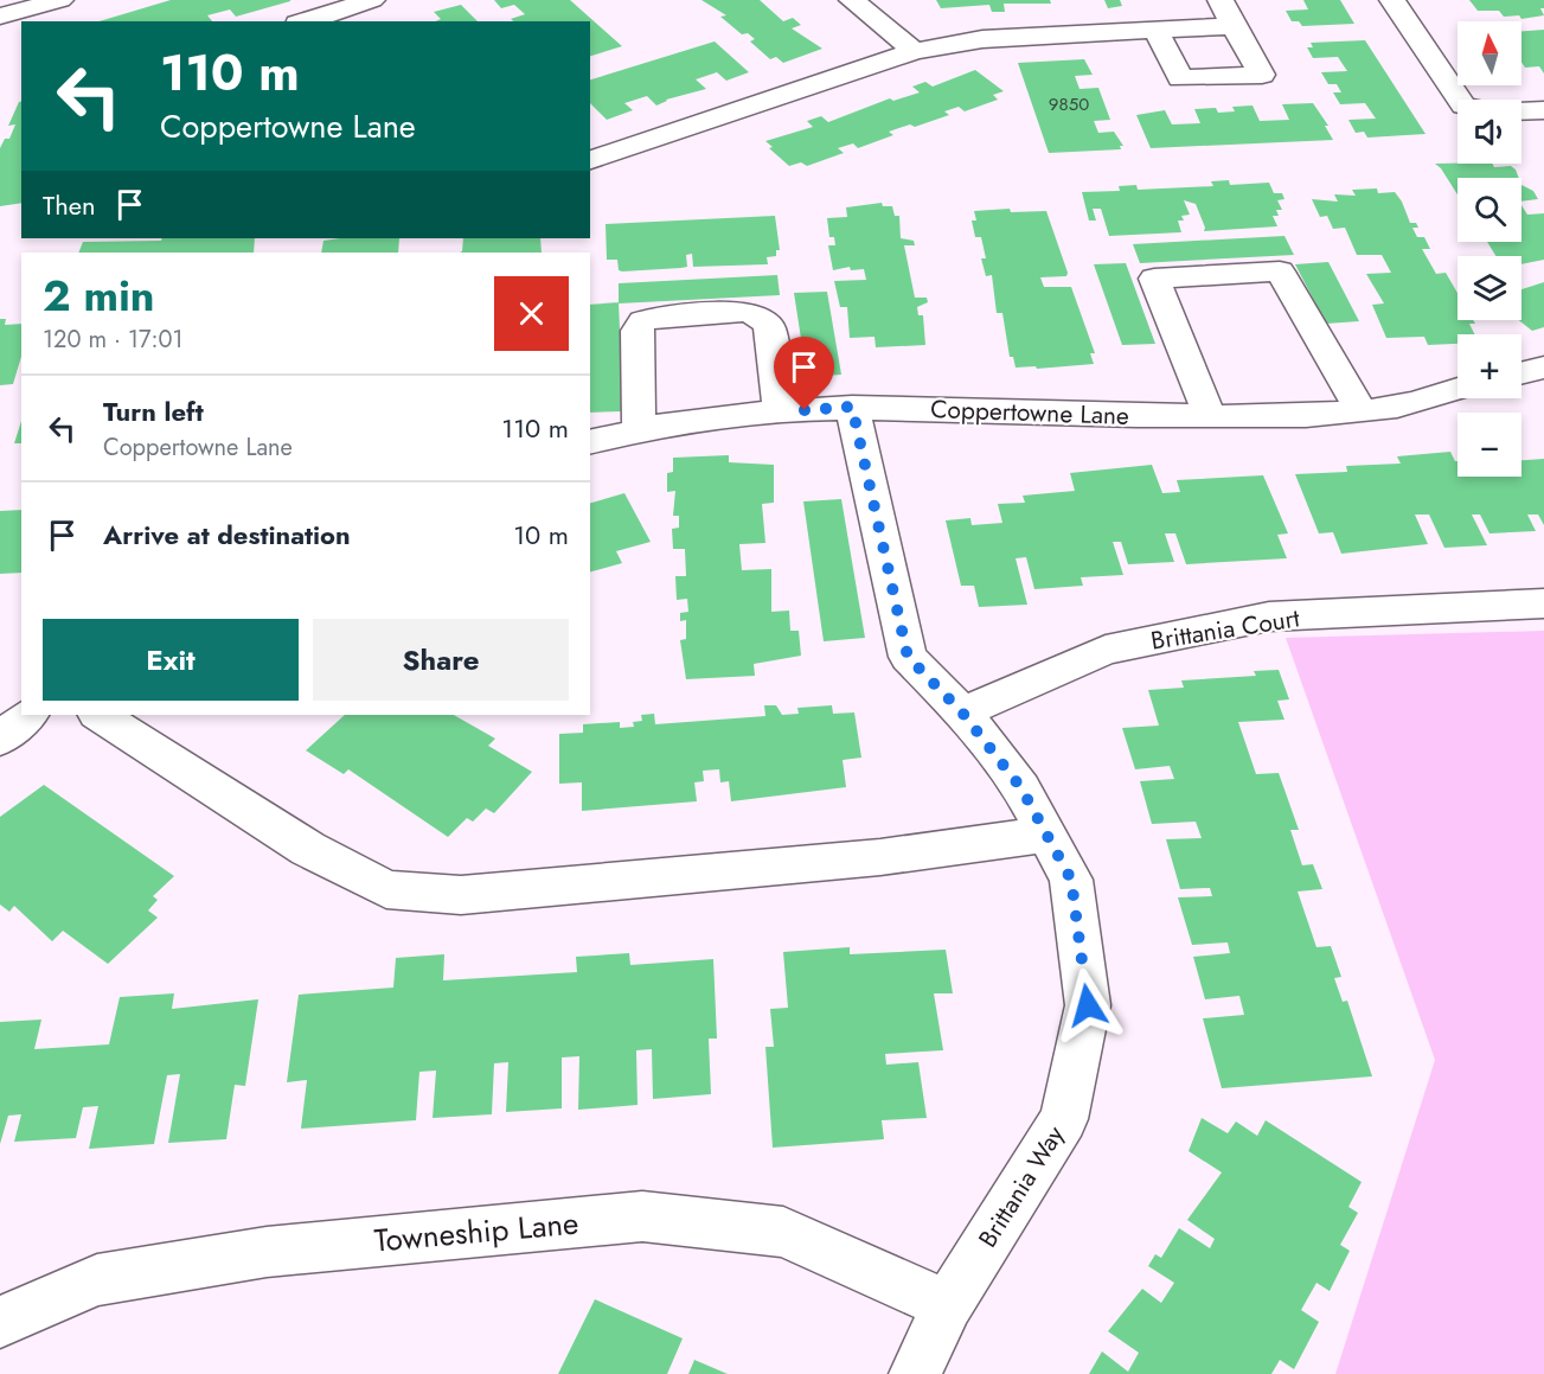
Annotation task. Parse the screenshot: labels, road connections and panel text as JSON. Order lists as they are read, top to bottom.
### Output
{
  "streets": {
    "street": [
      "Coppertowne Lane",
      "Brittania Court",
      "Brittania Way",
      "Towneship Lane"
    ]
  },
  "crossings": [
    ["Coppertowne Lane", "Brittania Way"],
    ["Brittania Court", "Brittania Way"],
    ["Brittania Way", "Towneship Lane"]
  ],
  "house_numbers": ["9850"],
  "north": "top",
  "page": {
    "map_buttons": ["+", "−"],
    "turn": ["110 m", "Coppertowne Lane"],
    "then": "Then",
    "heading": ["2 min", "120 m · 17:01"],
    "list": [
      {
        "name": "Turn left",
        "note": "Coppertowne Lane",
        "value": "110 m"
      },
      {
        "name": "Arrive at destination",
        "value": "10 m"
      }
    ],
    "buttons": ["Exit", "Share"]
  }
}
